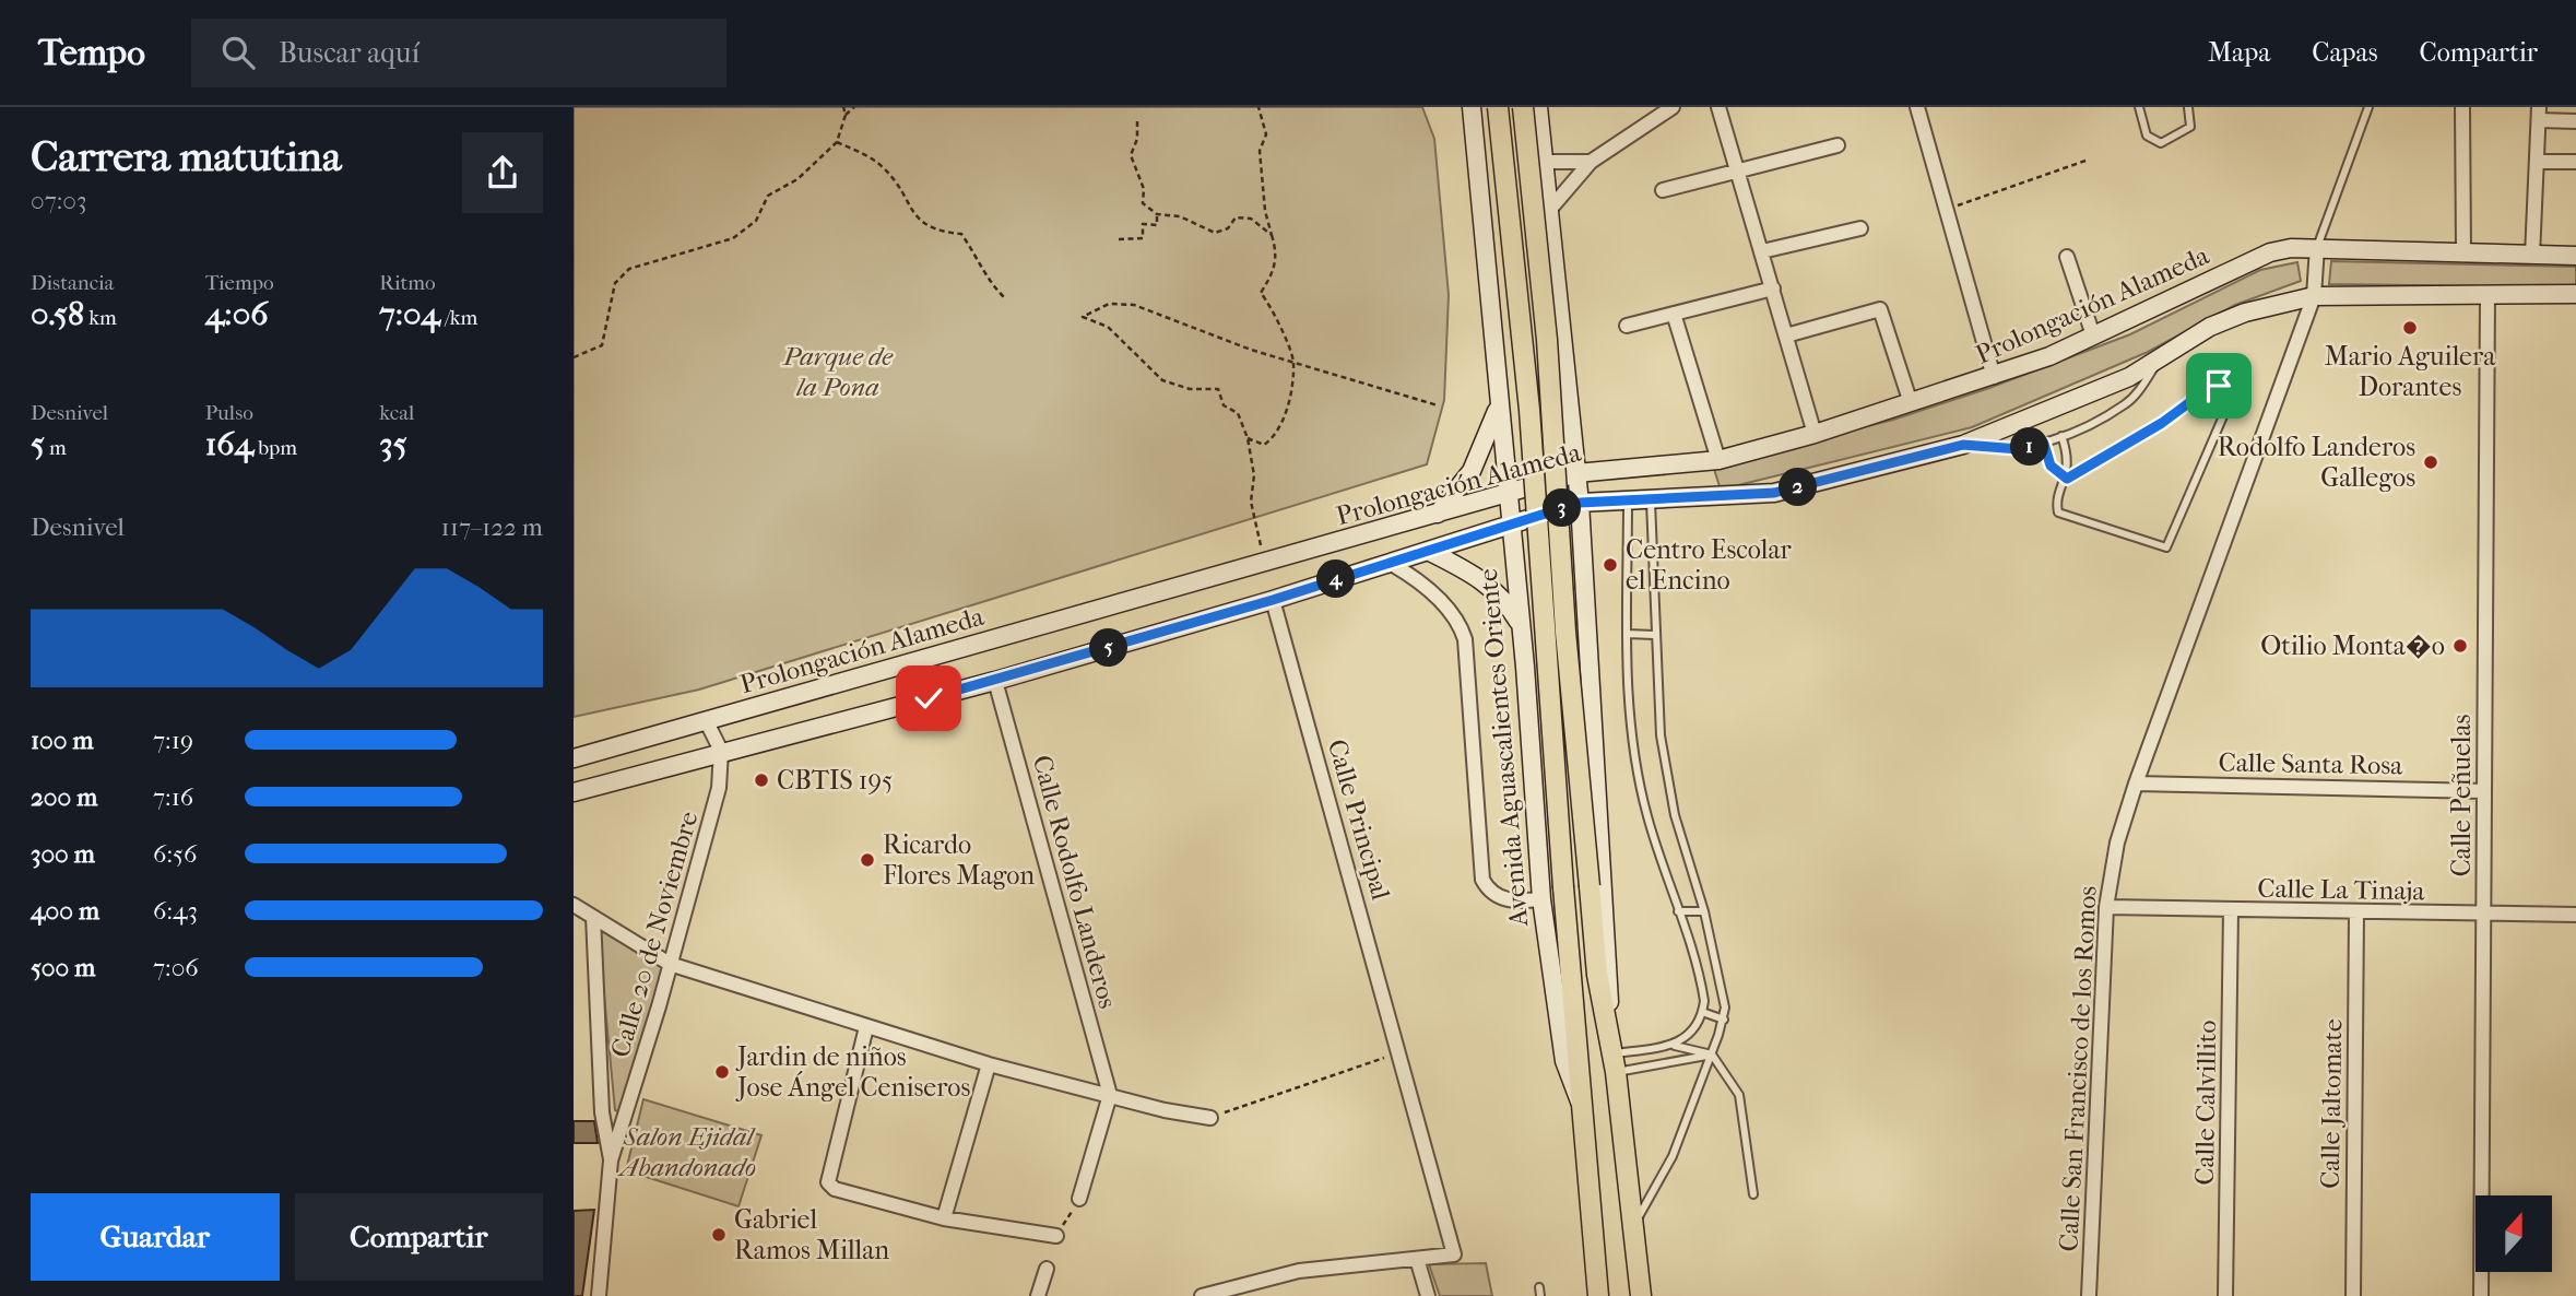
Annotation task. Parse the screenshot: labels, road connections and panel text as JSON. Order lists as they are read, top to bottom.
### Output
{
  "streets": {
    "main road": ["Prolongación Alameda", "Avenida Aguascalientes Oriente"],
    "street": [
      "Calle Santa Rosa",
      "Calle Peñuelas",
      "Calle Principal",
      "Calle Rodolfo Landeros",
      "Calle La Tinaja",
      "Calle 20 de Noviembre",
      "Calle San Francisco de los Romos",
      "Calle Calvillito",
      "Calle Jaltomate"
    ]
  },
  "crossings": [
    ["Prolongación Alameda", "Avenida Aguascalientes Oriente"],
    ["Prolongación Alameda", "Calle Peñuelas"],
    ["Prolongación Alameda", "Calle Principal"],
    ["Prolongación Alameda", "Calle Rodolfo Landeros"],
    ["Prolongación Alameda", "Calle 20 de Noviembre"],
    ["Prolongación Alameda", "Calle San Francisco de los Romos"],
    ["Calle Santa Rosa", "Calle Peñuelas"],
    ["Calle Santa Rosa", "Calle San Francisco de los Romos"],
    ["Calle Peñuelas", "Calle La Tinaja"],
    ["Calle La Tinaja", "Calle San Francisco de los Romos"],
    ["Calle La Tinaja", "Calle Calvillito"],
    ["Calle La Tinaja", "Calle Jaltomate"]
  ],
  "parks": ["Parque de la Pona", "Salon Ejidal Abandonado"],
  "places": [
    "Mario Aguilera Dorantes",
    "Rodolfo Landeros Gallegos",
    "Centro Escolar el Encino",
    "Otilio Monta�o",
    "CBTIS 195",
    "Ricardo Flores Magon",
    "Jardin de niños Jose Ángel Ceniseros",
    "Gabriel Ramos Millan"
  ],
  "north": "top",
  "page": {
    "header": "Tempo",
    "search": "Buscar aquí",
    "nav": ["Mapa", "Capas", "Compartir"],
    "heading": ["Carrera matutina", "07:03"],
    "stats": [
      ["Distancia", "0.58 km"],
      ["Tiempo", "4:06"],
      ["Ritmo", "7:04 /km"],
      ["Desnivel", "5 m"],
      ["Pulso", "164 bpm"],
      ["kcal", "35"]
    ],
    "pins": [
      "1",
      "2",
      "3",
      "4",
      "5"
    ],
    "chart": ["Desnivel", "117–122 m"],
    "list": [
      {
        "name": "100 m",
        "note": "7:19"
      },
      {
        "name": "200 m",
        "note": "7:16"
      },
      {
        "name": "300 m",
        "note": "6:56"
      },
      {
        "name": "400 m",
        "note": "6:43"
      },
      {
        "name": "500 m",
        "note": "7:06"
      }
    ],
    "buttons": ["Guardar", "Compartir"]
  }
}
